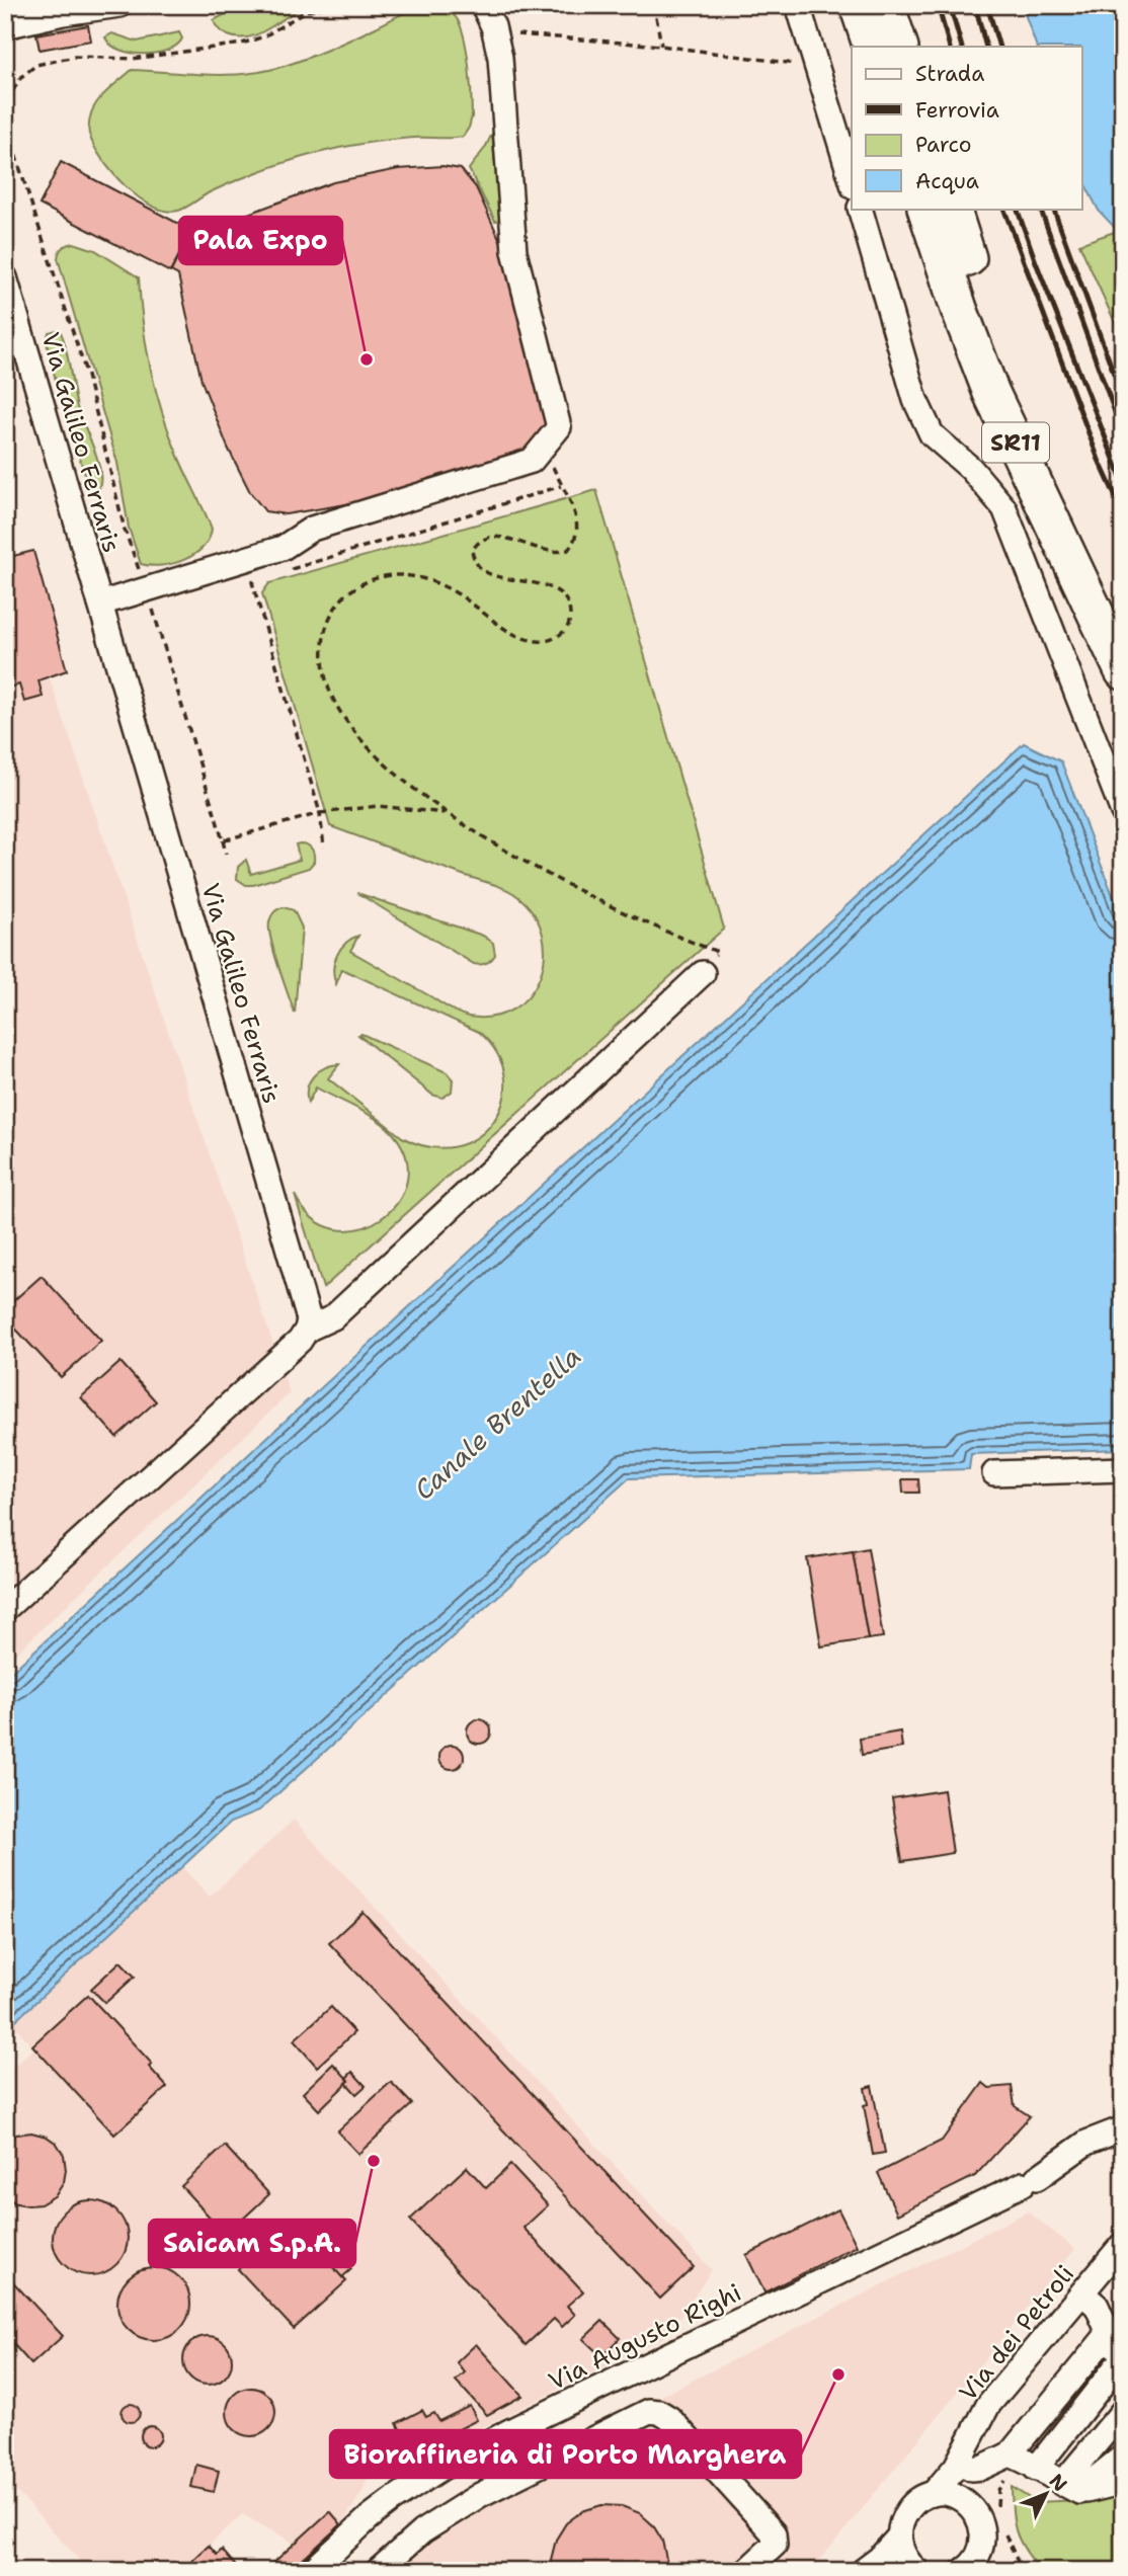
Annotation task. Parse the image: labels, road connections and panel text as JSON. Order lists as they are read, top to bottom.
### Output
{
  "streets": {
    "highway": ["SR11"],
    "street": ["Via Galileo Ferraris", "Via dei Petroli", "Via Augusto Righi"]
  },
  "water": ["Canale Brentella"],
  "places": ["Pala Expo", "Saicam S.p.A.", "Bioraffineria di Porto Marghera"],
  "legend": [
    "Strada",
    "Ferrovia",
    "Parco",
    "Acqua"
  ],
  "north": "top right"
}
